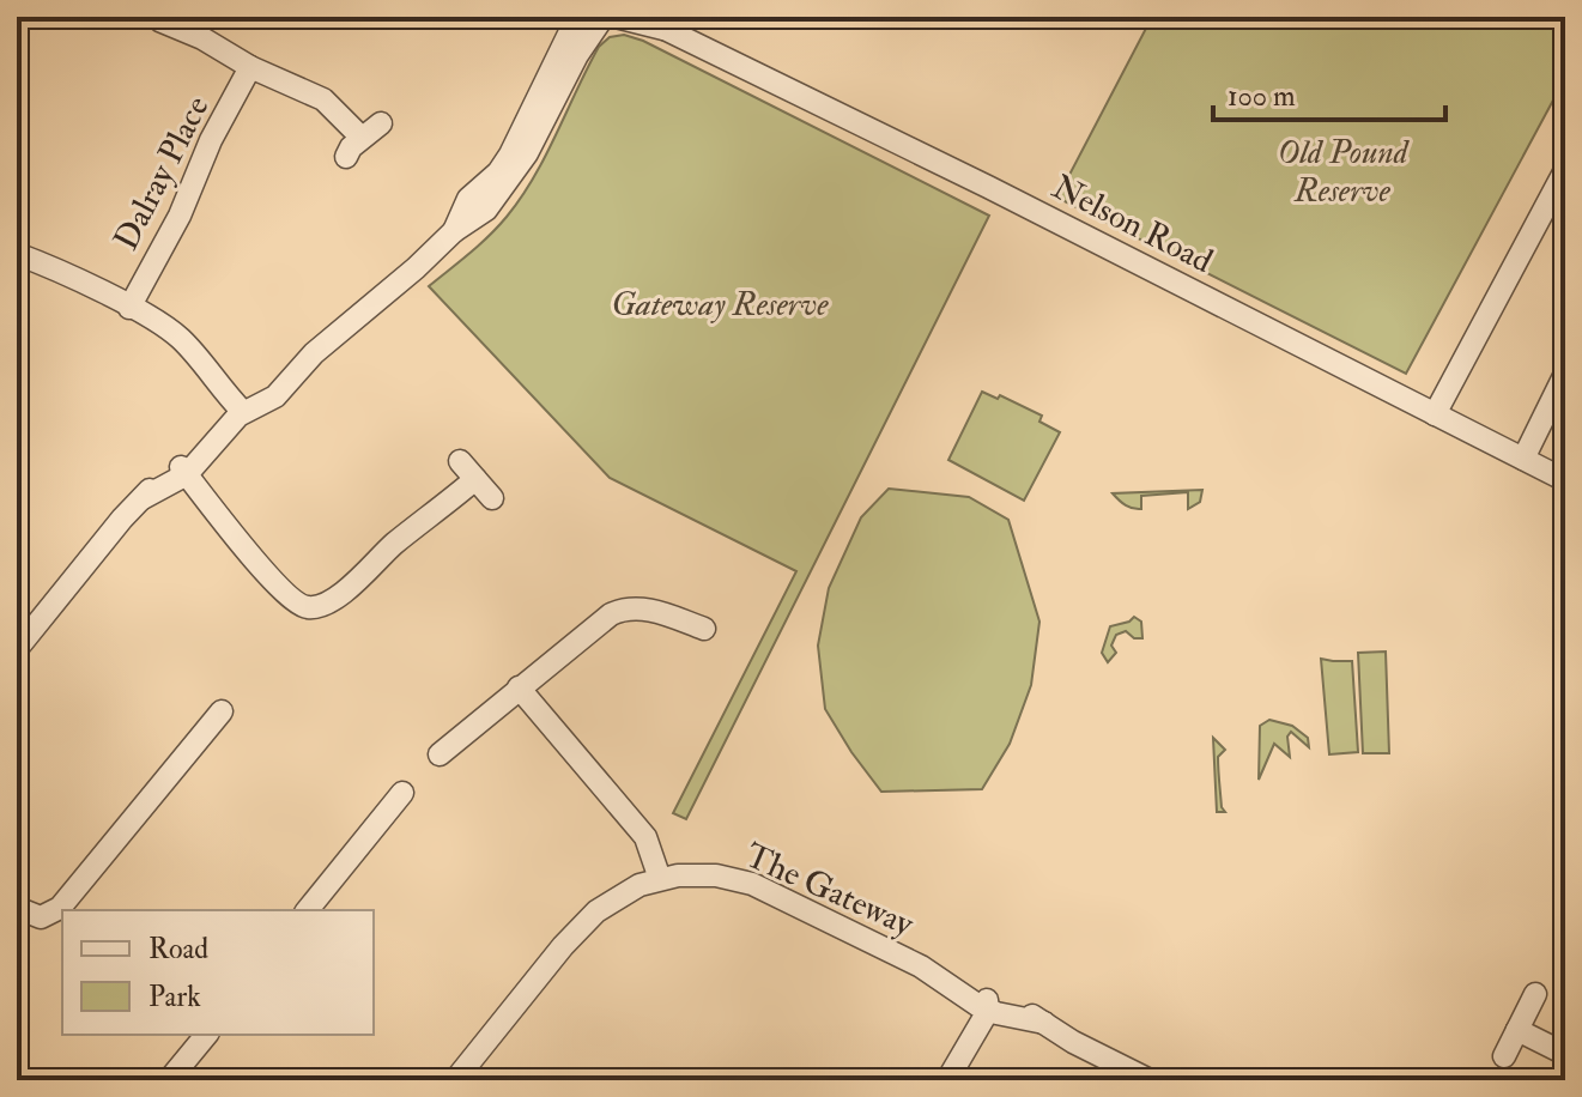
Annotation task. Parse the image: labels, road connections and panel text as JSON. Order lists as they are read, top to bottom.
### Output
{
  "streets": {
    "street": ["Dalray Place", "Nelson Road", "The Gateway"]
  },
  "parks": ["Old Pound Reserve", "Gateway Reserve"],
  "legend": ["Road", "Park"],
  "scale_bar": "100 m"
}
